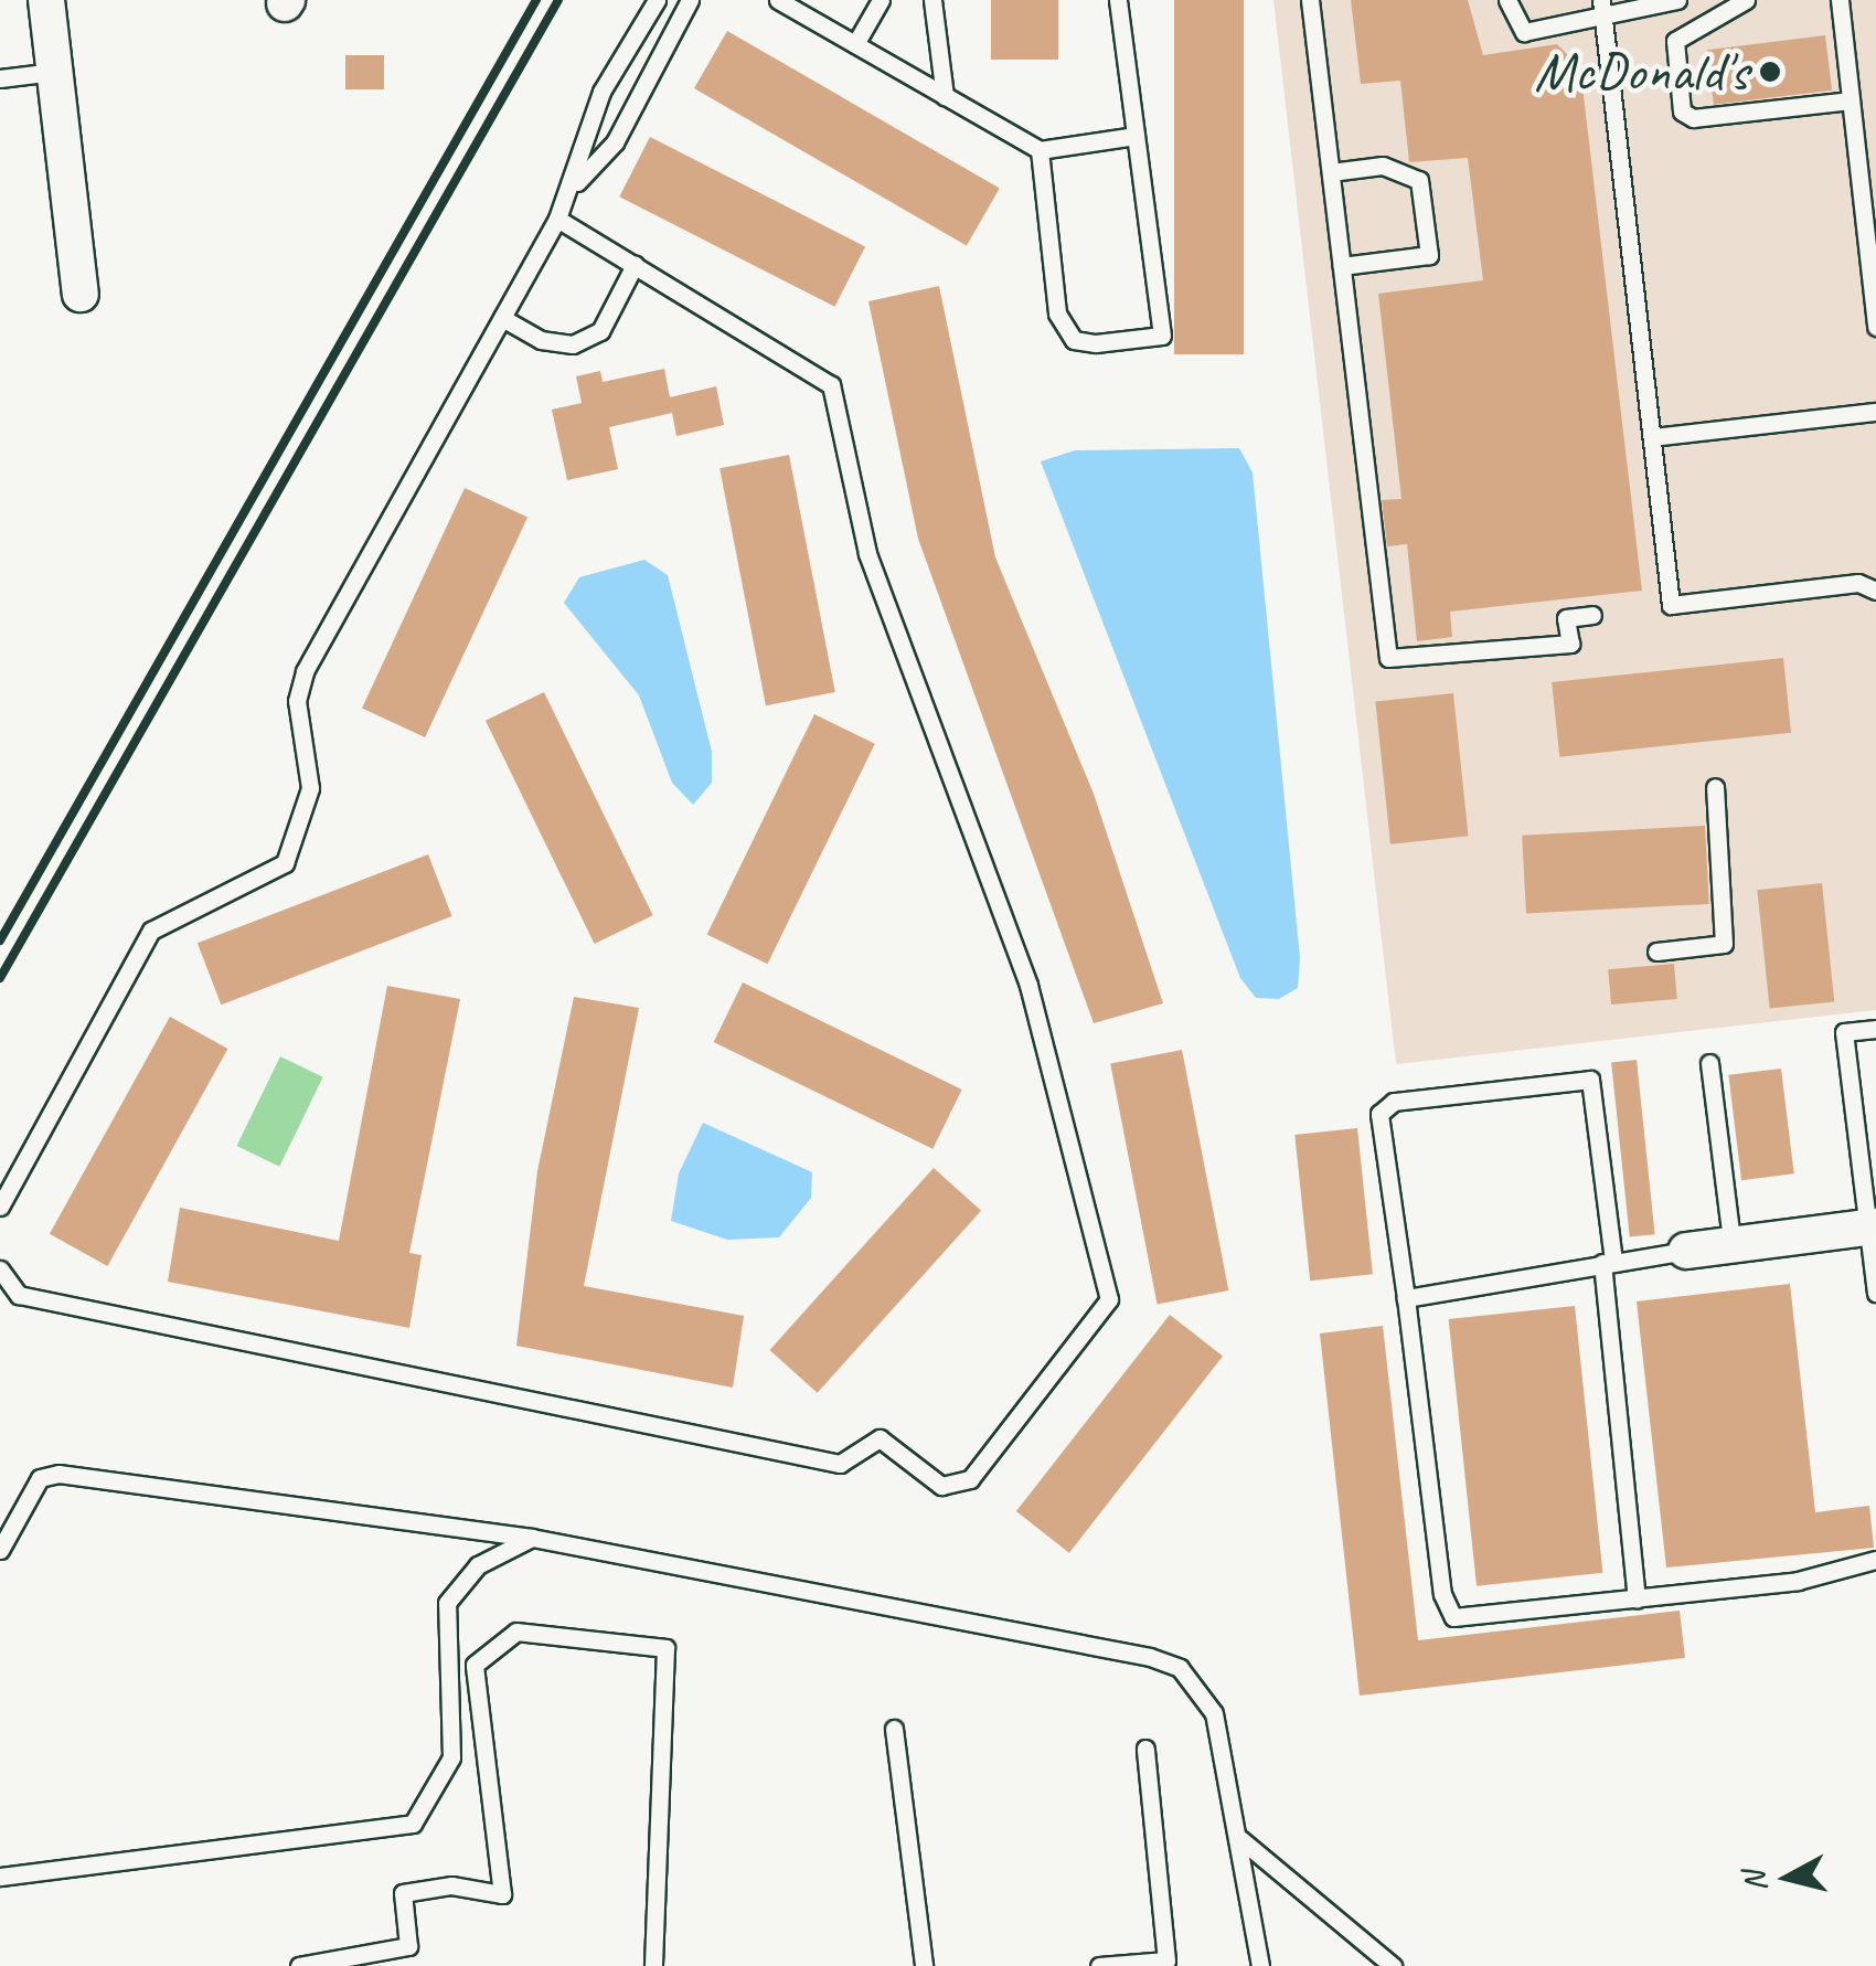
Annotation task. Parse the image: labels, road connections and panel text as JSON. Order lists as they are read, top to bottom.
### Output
{
  "places": ["McDonald's"],
  "north": "left"
}
